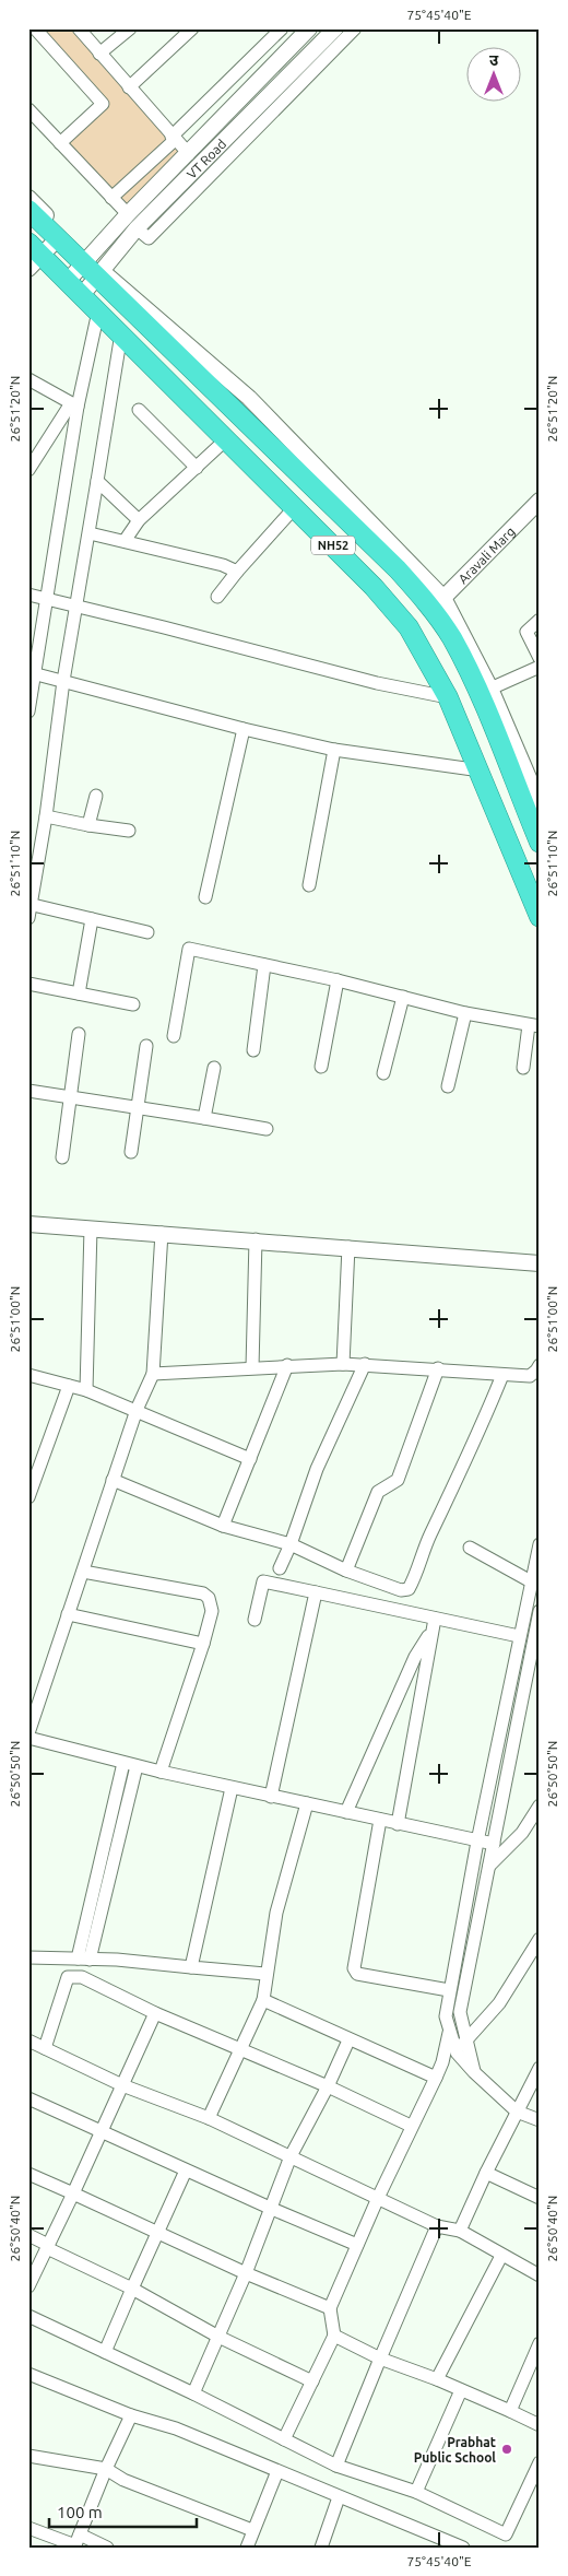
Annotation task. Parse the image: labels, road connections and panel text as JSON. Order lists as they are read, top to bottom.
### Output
{
  "streets": {
    "highway": ["NH52"],
    "street": ["VT Road", "Aravali Marg"]
  },
  "crossings": [
    ["VT Road", "NH52"],
    ["NH52", "Aravali Marg"]
  ],
  "places": ["Prabhat Public School"],
  "scale_bar": "100 m",
  "north": "top",
  "coordinates": [
    "75°45'40\"E",
    "26°51'20\"N",
    "26°51'10\"N",
    "26°51'00\"N",
    "26°50'50\"N",
    "26°50'40\"N"
  ]
}
